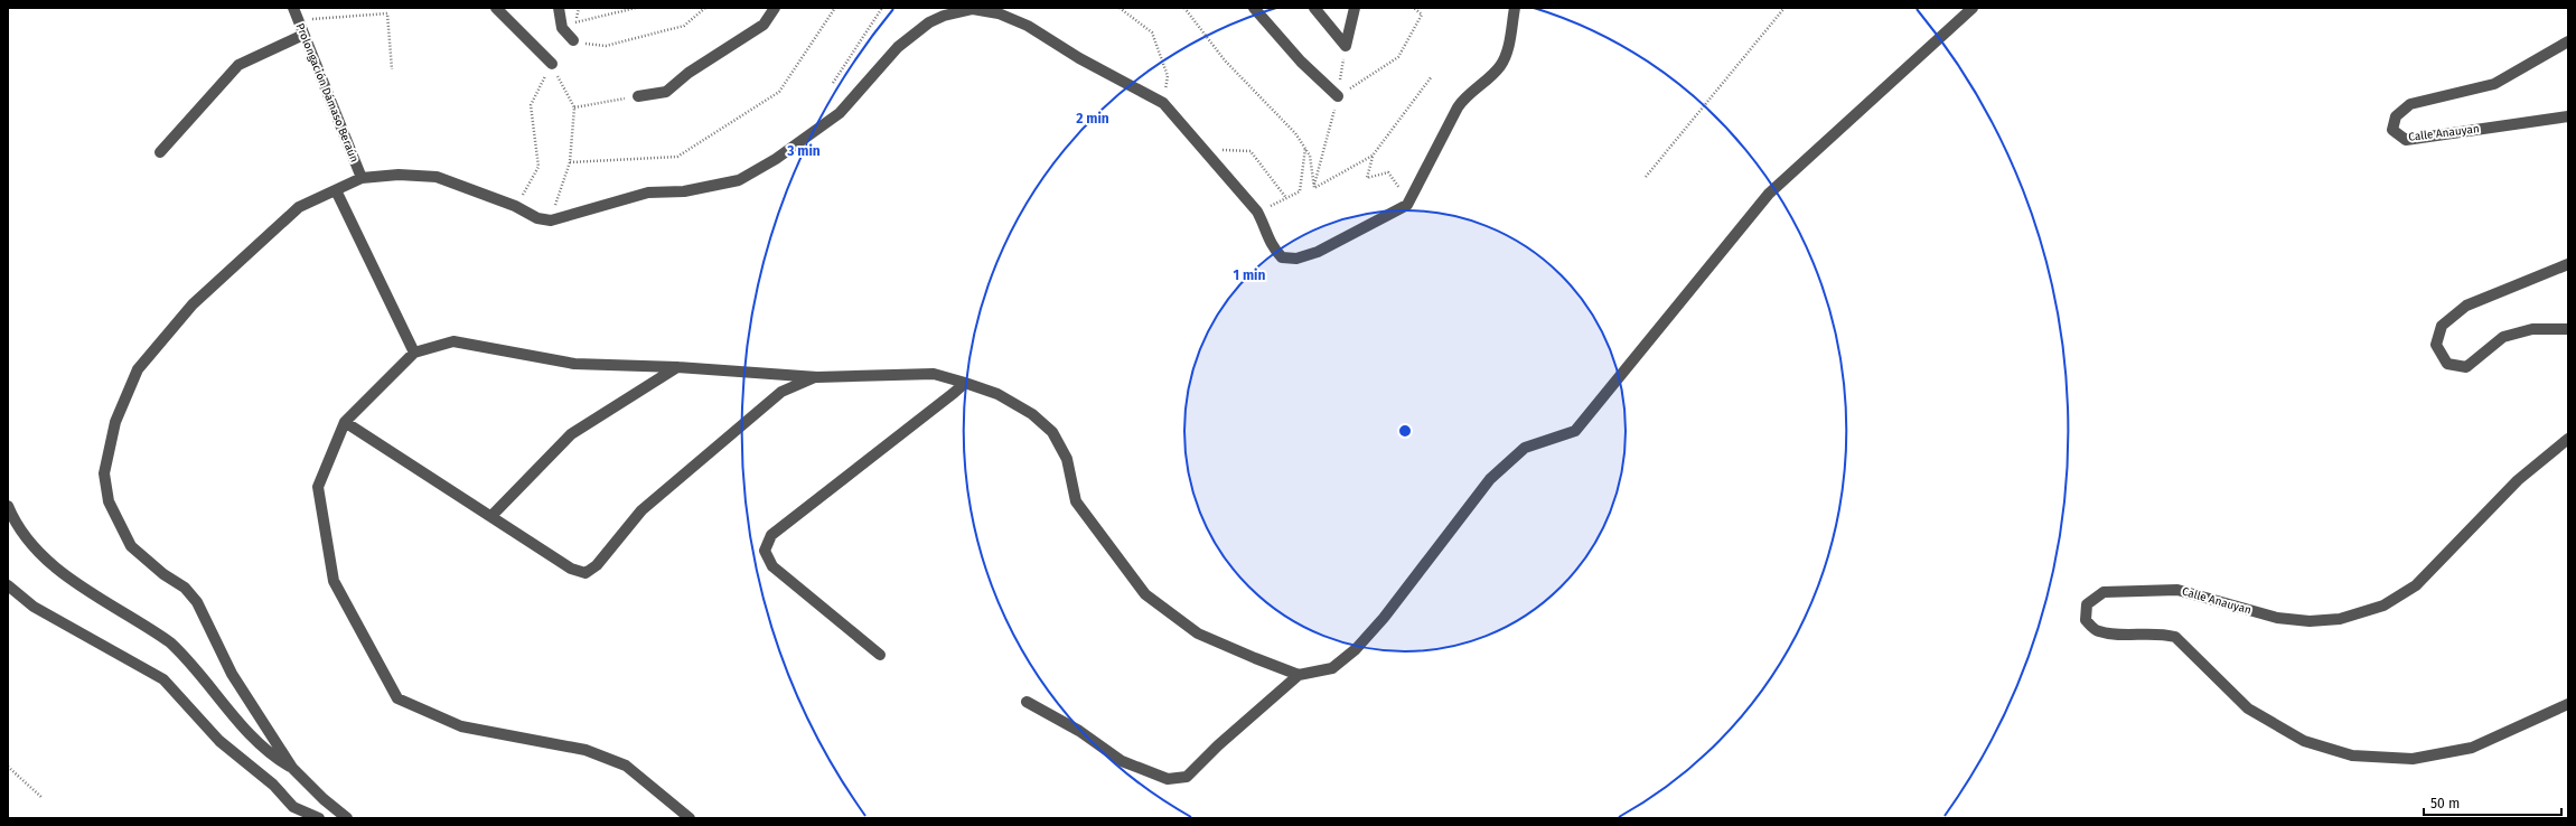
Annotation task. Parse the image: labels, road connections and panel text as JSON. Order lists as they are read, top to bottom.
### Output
{
  "streets": {
    "street": ["Prolongación Dámaso Beraún", "Calle Anauyan"]
  },
  "scale_bar": "50 m",
  "rings": ["2 min", "3 min", "1 min"]
}
